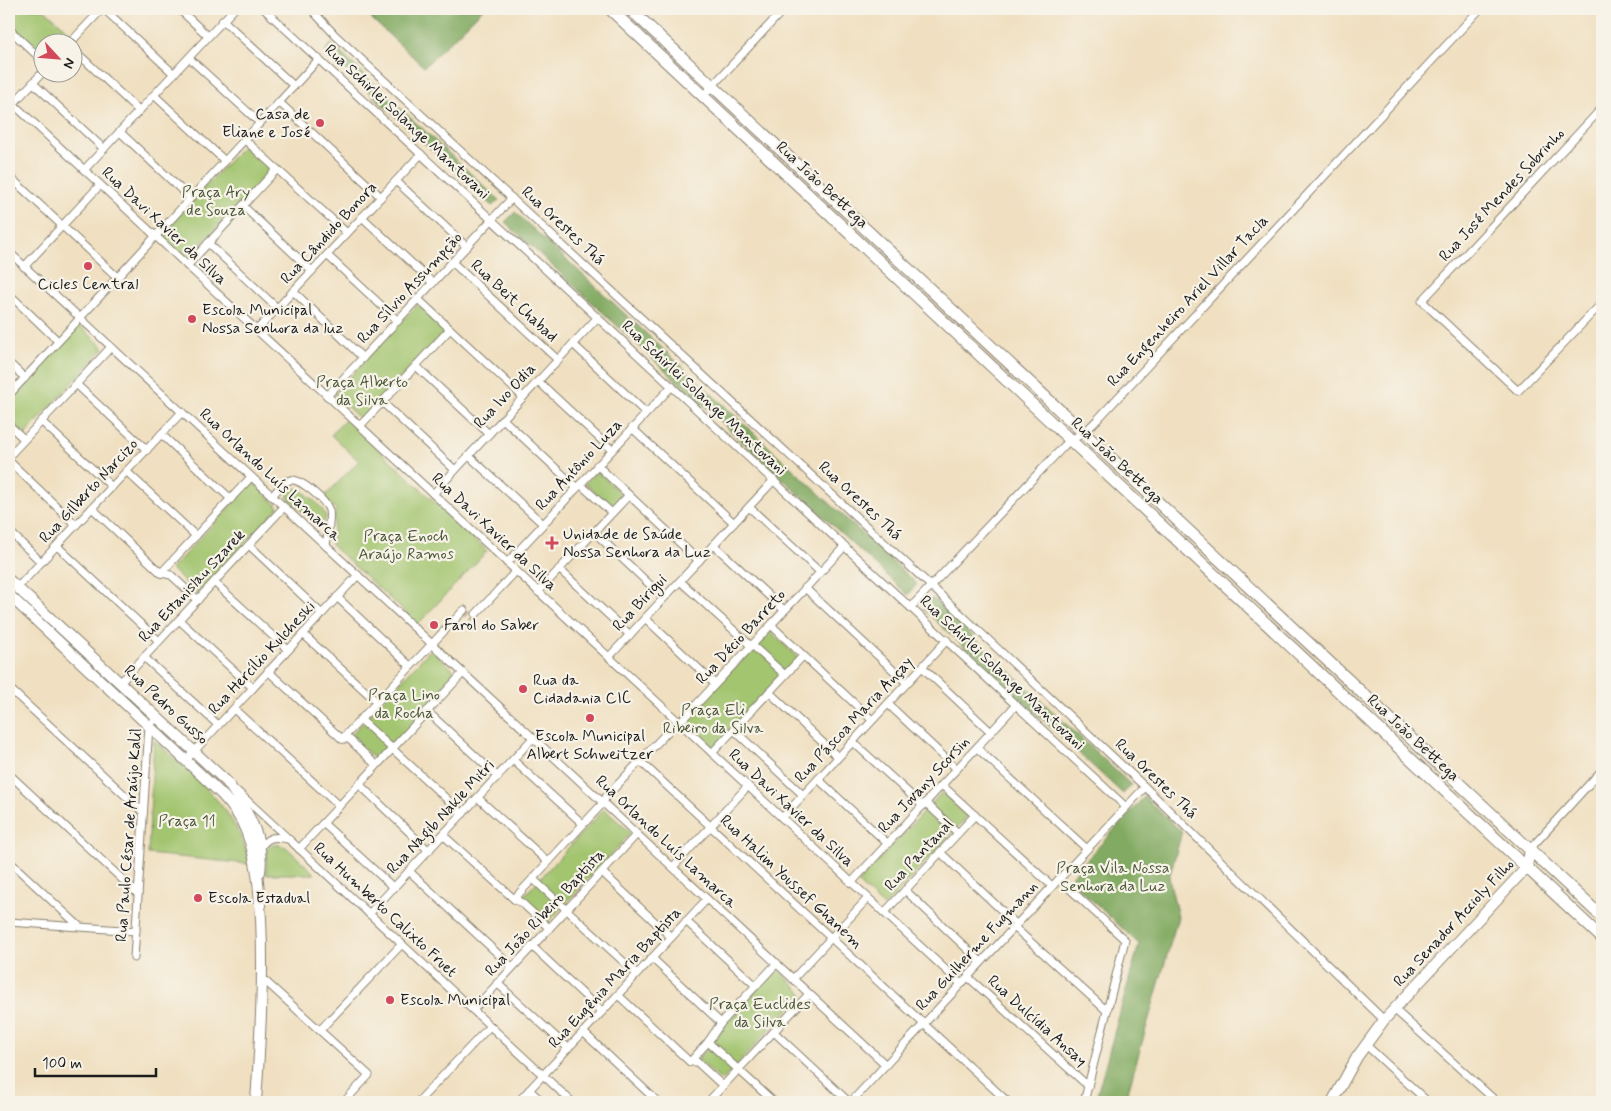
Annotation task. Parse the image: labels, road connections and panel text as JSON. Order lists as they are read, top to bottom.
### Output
{
  "streets": {
    "main road": ["Rua João Bettega", "Rua Pedro Gusso", "Rua Senador Accioly Filho"],
    "street": [
      "Rua Schirlei Solange Mantovani",
      "Rua José Mendes Sobrinho",
      "Rua Davi Xavier da Silva",
      "Rua Orestes Thá",
      "Rua Cândido Bonora",
      "Rua Sílvio Assumpção",
      "Rua Beit Chabad",
      "Rua Engenheiro Ariel Villar Tacla",
      "Rua Ivo Odia",
      "Rua Antônio Luza",
      "Rua Orlando Luís Lamarca",
      "Rua Gilberto Narcizo",
      "Rua Estanislau Szarek",
      "Rua Birigui",
      "Rua Décio Barreto",
      "Rua Hercílio Kulcheski",
      "Rua Páscoa Maria Ançay",
      "Rua Jovany Scorsin",
      "Rua Nagib Nakle Mitri",
      "Rua Paulo César de Araújo Kalil",
      "Rua Pantanal",
      "Rua Halim Youssef Ghanem",
      "Rua Humberto Calixto Fruet",
      "Rua João Ribeiro Baptista",
      "Rua Guilherme Fugmann",
      "Rua Eugênia Maria Baptista",
      "Rua Dulcídia Ansay"
    ]
  },
  "crossings": [
    ["Rua Schirlei Solange Mantovani", "Rua Cândido Bonora"],
    ["Rua Schirlei Solange Mantovani", "Rua Sílvio Assumpção"],
    ["Rua Schirlei Solange Mantovani", "Rua Engenheiro Ariel Villar Tacla"],
    ["Rua Schirlei Solange Mantovani", "Rua Ivo Odia"],
    ["Rua Schirlei Solange Mantovani", "Rua Antônio Luza"],
    ["Rua Schirlei Solange Mantovani", "Rua Birigui"],
    ["Rua Schirlei Solange Mantovani", "Rua Décio Barreto"],
    ["Rua Schirlei Solange Mantovani", "Rua Páscoa Maria Ançay"],
    ["Rua Schirlei Solange Mantovani", "Rua Jovany Scorsin"],
    ["Rua Schirlei Solange Mantovani", "Rua Guilherme Fugmann"],
    ["Rua João Bettega", "Rua Engenheiro Ariel Villar Tacla"],
    ["Rua João Bettega", "Rua Senador Accioly Filho"],
    ["Rua Davi Xavier da Silva", "Rua Cândido Bonora"],
    ["Rua Davi Xavier da Silva", "Rua Sílvio Assumpção"],
    ["Rua Davi Xavier da Silva", "Rua Ivo Odia"],
    ["Rua Davi Xavier da Silva", "Rua Antônio Luza"],
    ["Rua Davi Xavier da Silva", "Rua Birigui"],
    ["Rua Davi Xavier da Silva", "Rua Décio Barreto"],
    ["Rua Davi Xavier da Silva", "Rua Páscoa Maria Ançay"],
    ["Rua Davi Xavier da Silva", "Rua Jovany Scorsin"],
    ["Rua Davi Xavier da Silva", "Rua Pantanal"],
    ["Rua Davi Xavier da Silva", "Rua Guilherme Fugmann"],
    ["Rua Orestes Thá", "Rua Sílvio Assumpção"],
    ["Rua Orestes Thá", "Rua Engenheiro Ariel Villar Tacla"],
    ["Rua Orestes Thá", "Rua Senador Accioly Filho"],
    ["Rua Orestes Thá", "Rua Guilherme Fugmann"],
    ["Rua Sílvio Assumpção", "Rua Beit Chabad"],
    ["Rua Beit Chabad", "Rua Ivo Odia"],
    ["Rua Orlando Luís Lamarca", "Rua Gilberto Narcizo"],
    ["Rua Orlando Luís Lamarca", "Rua Estanislau Szarek"],
    ["Rua Orlando Luís Lamarca", "Rua Décio Barreto"],
    ["Rua Orlando Luís Lamarca", "Rua Hercílio Kulcheski"],
    ["Rua Orlando Luís Lamarca", "Rua Nagib Nakle Mitri"],
    ["Rua Orlando Luís Lamarca", "Rua João Ribeiro Baptista"],
    ["Rua Orlando Luís Lamarca", "Rua Guilherme Fugmann"],
    ["Rua Orlando Luís Lamarca", "Rua Eugênia Maria Baptista"],
    ["Rua Gilberto Narcizo", "Rua Pedro Gusso"],
    ["Rua Estanislau Szarek", "Rua Pedro Gusso"],
    ["Rua Décio Barreto", "Rua Halim Youssef Ghanem"],
    ["Rua Hercílio Kulcheski", "Rua Pedro Gusso"],
    ["Rua Pedro Gusso", "Rua Paulo César de Araújo Kalil"],
    ["Rua Pedro Gusso", "Rua Humberto Calixto Fruet"],
    ["Rua Nagib Nakle Mitri", "Rua Humberto Calixto Fruet"],
    ["Rua Halim Youssef Ghanem", "Rua Guilherme Fugmann"],
    ["Rua Humberto Calixto Fruet", "Rua João Ribeiro Baptista"],
    ["Rua Humberto Calixto Fruet", "Rua Eugênia Maria Baptista"],
    ["Rua Guilherme Fugmann", "Rua Dulcídia Ansay"]
  ],
  "parks": [
    "Praça Ary de Souza",
    "Praça Alberto da Silva",
    "Praça Enoch Araújo Ramos",
    "Praça Lino da Rocha",
    "Praça Eli Ribeiro da Silva",
    "Praça 11",
    "Praça Vila Nossa Senhora da Luz",
    "Praça Euclides da Silva"
  ],
  "places": {
    "other": [
      "Casa de Eliane e José",
      "Cicles Central",
      "Escola Municipal Nossa Senhora da luz",
      "Farol do Saber",
      "Rua da Cidadania CIC",
      "Escola Municipal Albert Schweitzer",
      "Escola Estadual",
      "Escola Municipal"
    ],
    "health": ["Unidade de Saúde Nossa Senhora da Luz"]
  },
  "scale_bar": "100 m",
  "north": "bottom right"
}
